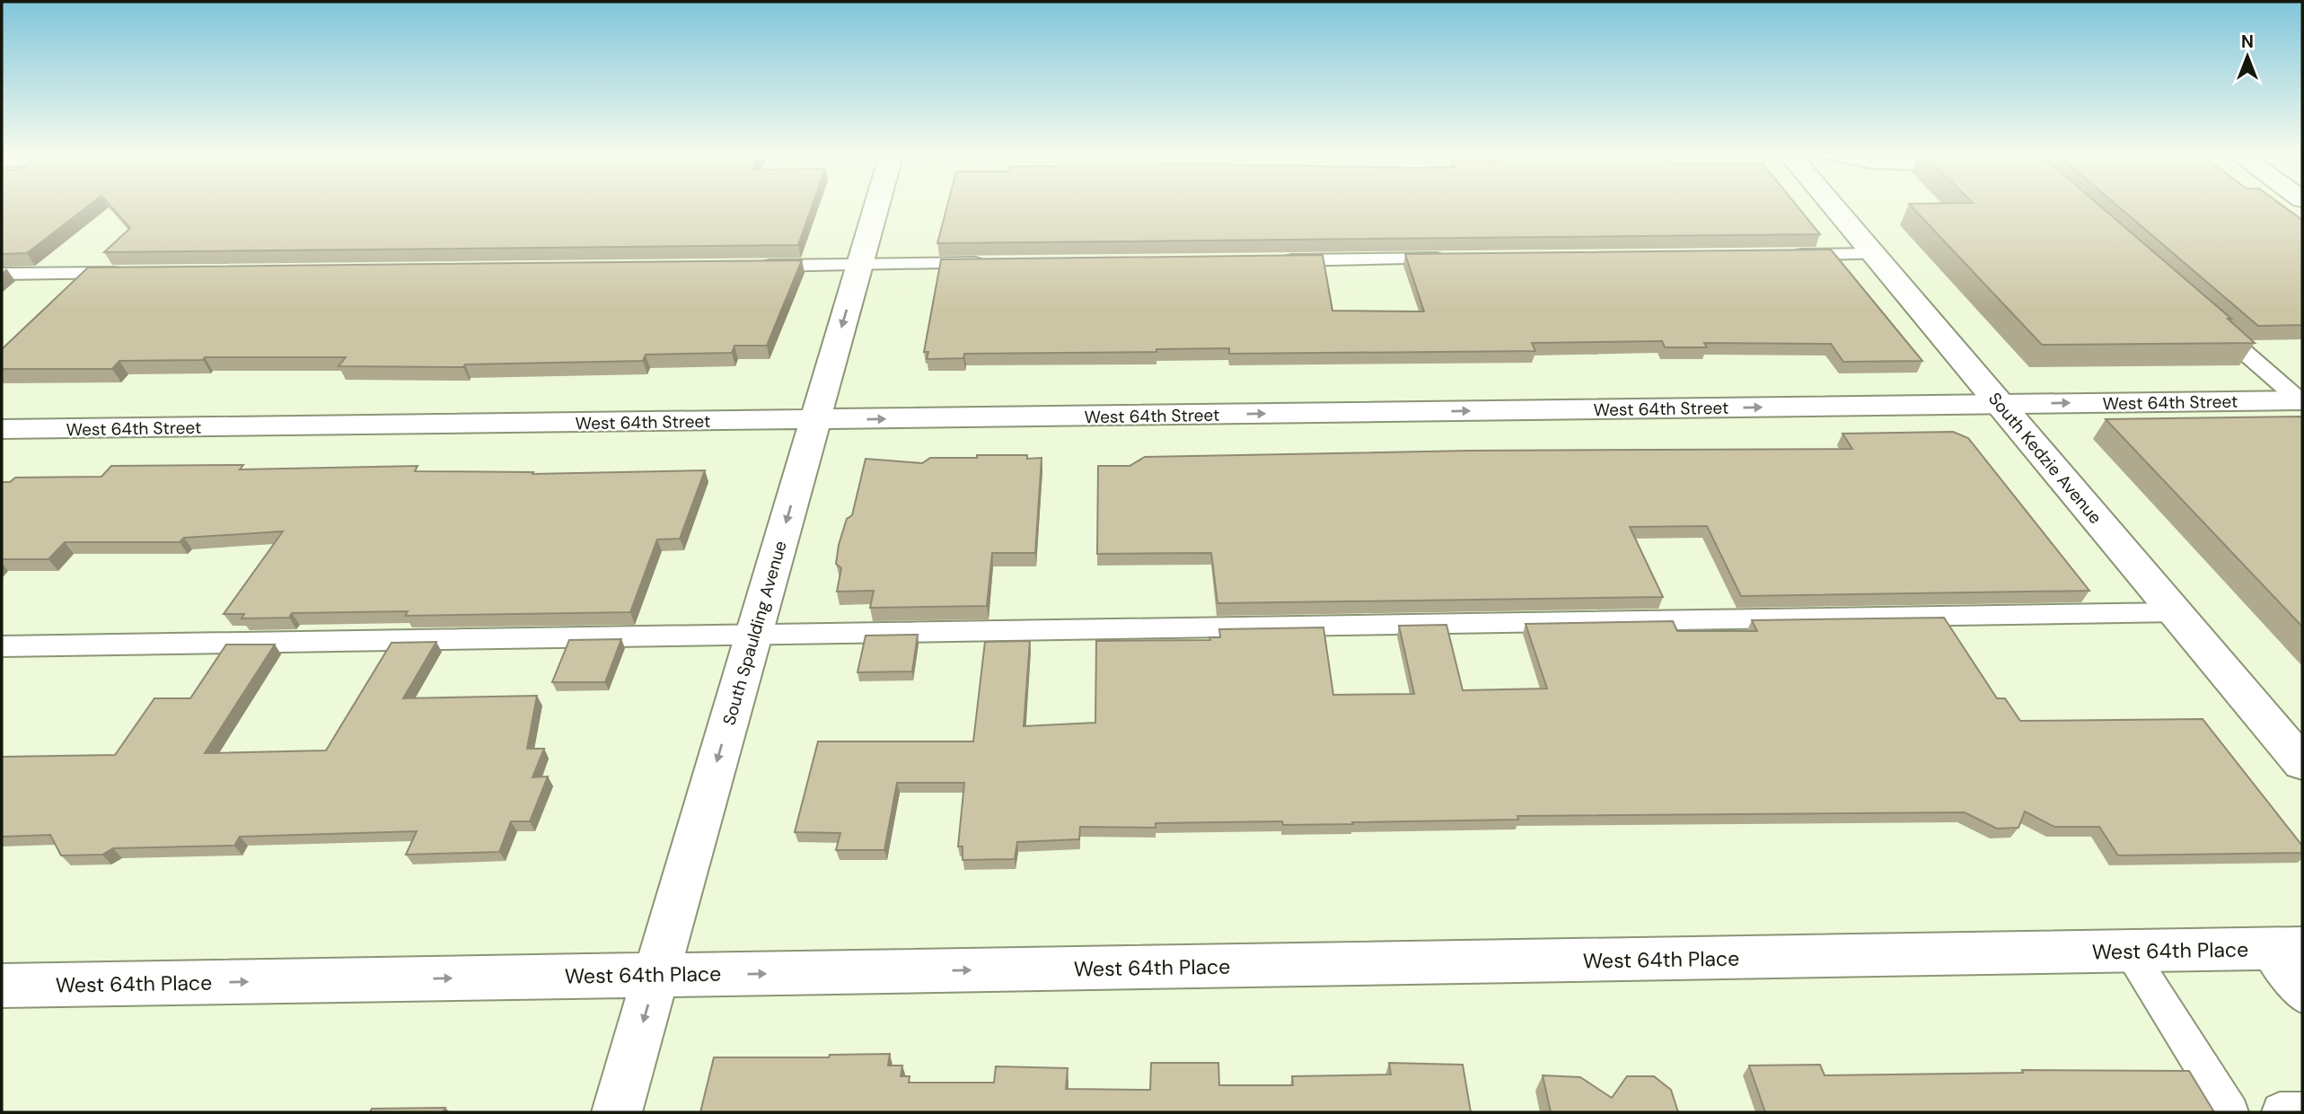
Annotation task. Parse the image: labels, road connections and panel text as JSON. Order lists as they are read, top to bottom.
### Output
{
  "streets": {
    "street": [
      "West 64th Street",
      "South Kedzie Avenue",
      "South Spaulding Avenue",
      "West 64th Place"
    ]
  },
  "crossings": [
    ["West 64th Street", "South Kedzie Avenue"],
    ["West 64th Street", "South Spaulding Avenue"],
    ["South Spaulding Avenue", "West 64th Place"]
  ],
  "one_way": ["West 64th Street", "South Spaulding Avenue", "West 64th Place"],
  "north": "top"
}
